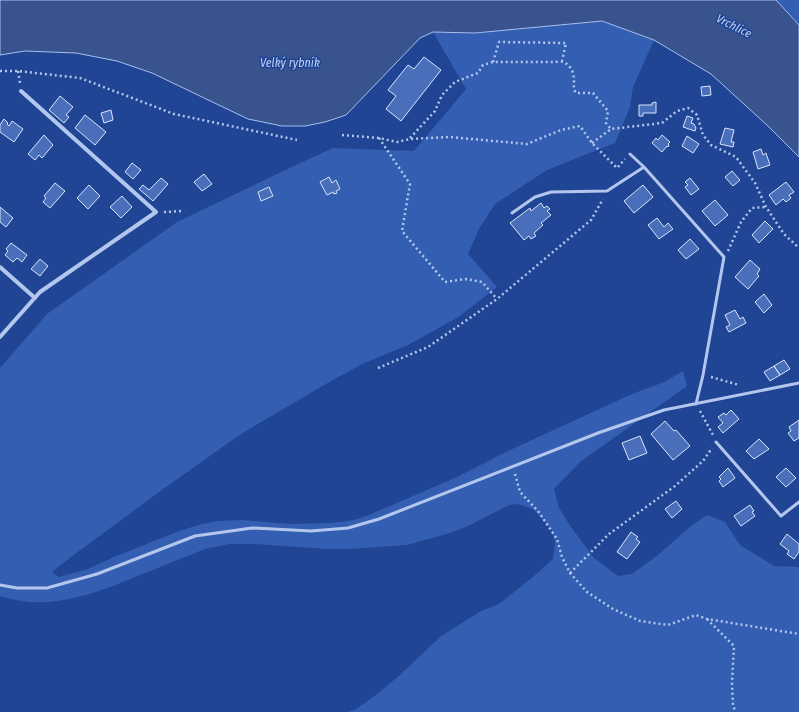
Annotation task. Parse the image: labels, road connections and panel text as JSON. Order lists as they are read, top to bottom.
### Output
{
  "water": ["Vrchlice", "Velký rybník"]
}
